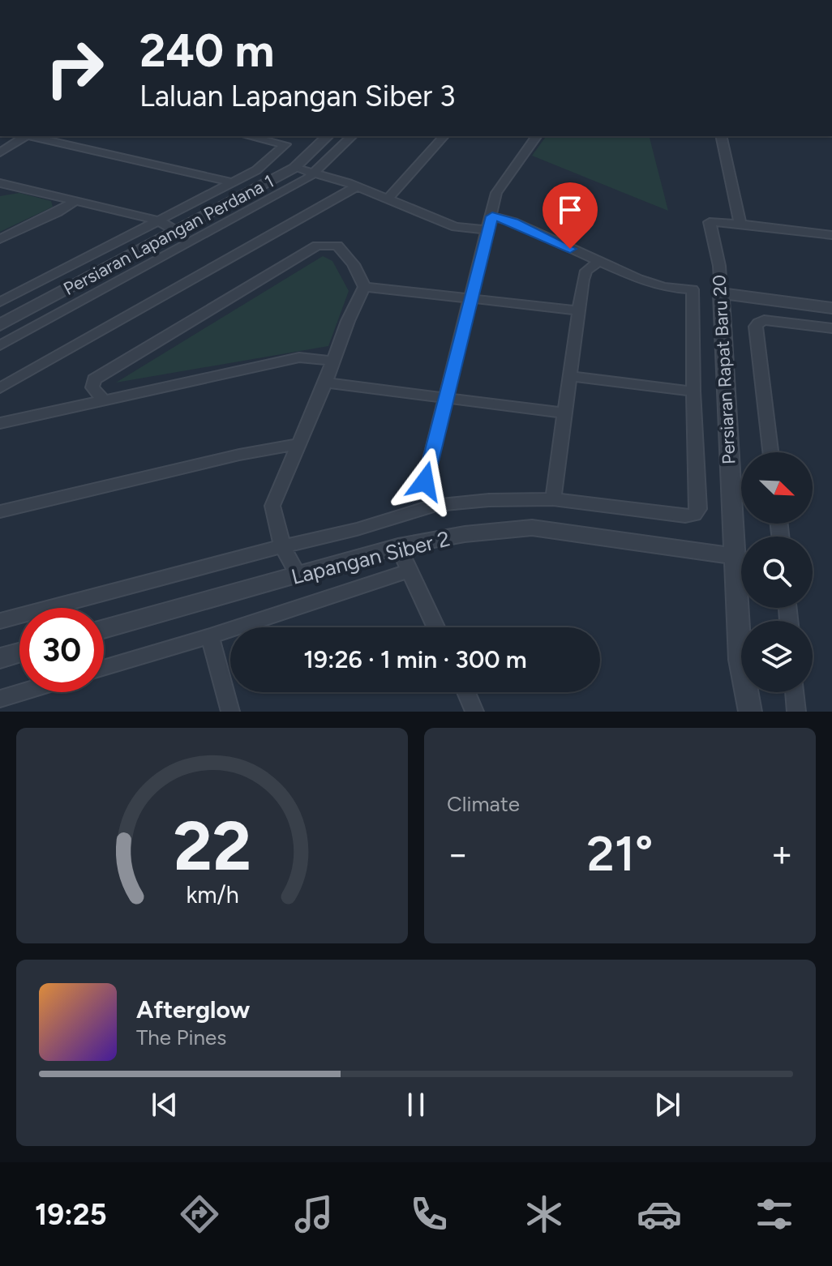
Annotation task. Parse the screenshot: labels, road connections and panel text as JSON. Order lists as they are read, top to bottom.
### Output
{
  "streets": {
    "street": ["Persiaran Lapangan Perdana 1", "Persiaran Rapat Baru 20", "Lapangan Siber 2"]
  },
  "crossings": [
    ["Persiaran Rapat Baru 20", "Lapangan Siber 2"]
  ],
  "north": "bottom right",
  "page": {
    "turn": ["240 m", "Laluan Lapangan Siber 3"],
    "limit": "30",
    "trip": "19:26 · 1 min · 300 m",
    "tile": "Climate",
    "heat": ["−", "21°", "+"],
    "song": ["Afterglow", "The Pines"],
    "tabs": "19:25",
    "gauge": ["22", "km/h"]
  }
}
